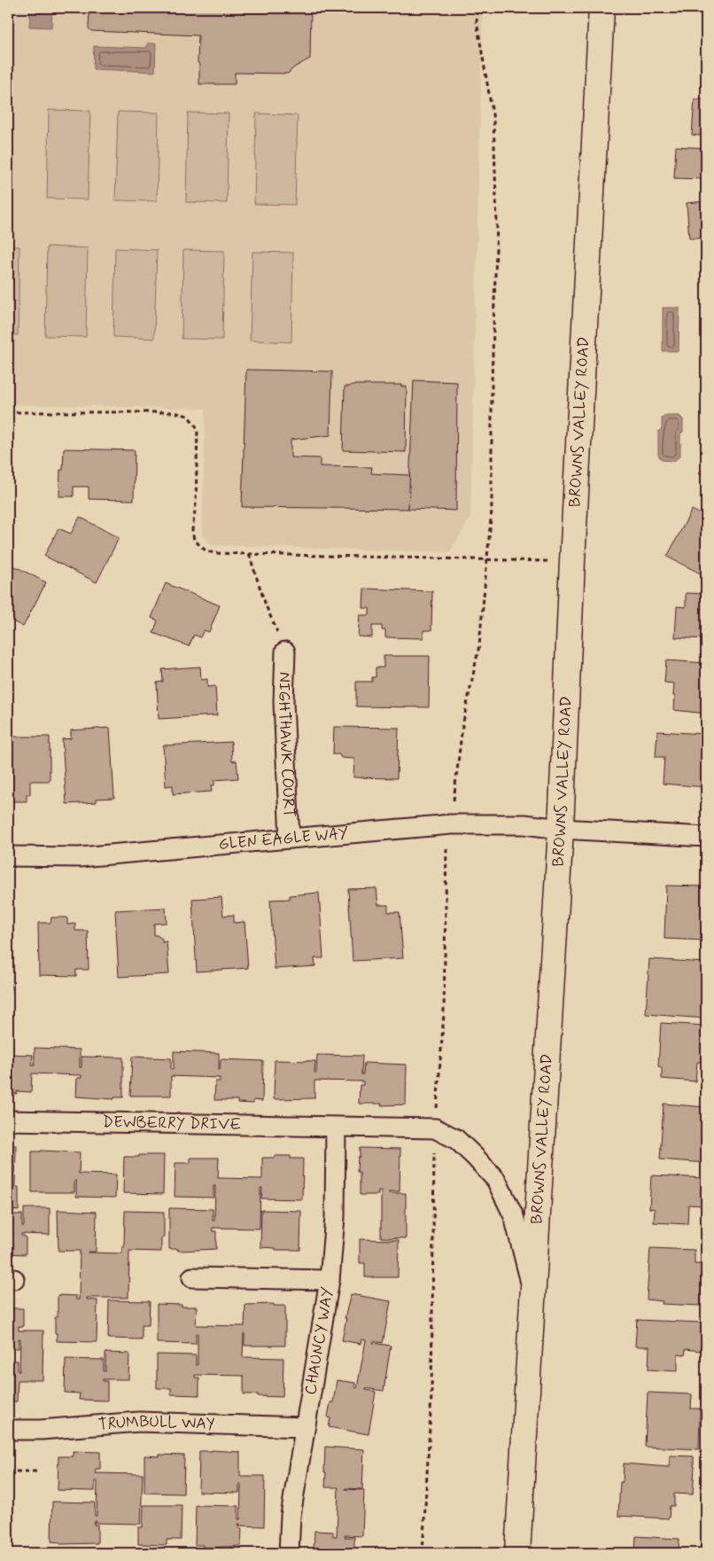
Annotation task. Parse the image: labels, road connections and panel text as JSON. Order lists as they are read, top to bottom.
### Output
{
  "streets": {
    "main road": ["BROWNS VALLEY ROAD"],
    "street": [
      "NIGHTHAWK COURT",
      "GLEN EAGLE WAY",
      "DEWBERRY DRIVE",
      "CHAUNCY WAY",
      "TRUMBULL WAY"
    ]
  },
  "crossings": [
    ["BROWNS VALLEY ROAD", "GLEN EAGLE WAY"],
    ["NIGHTHAWK COURT", "GLEN EAGLE WAY"],
    ["DEWBERRY DRIVE", "CHAUNCY WAY"],
    ["CHAUNCY WAY", "TRUMBULL WAY"]
  ]
}
